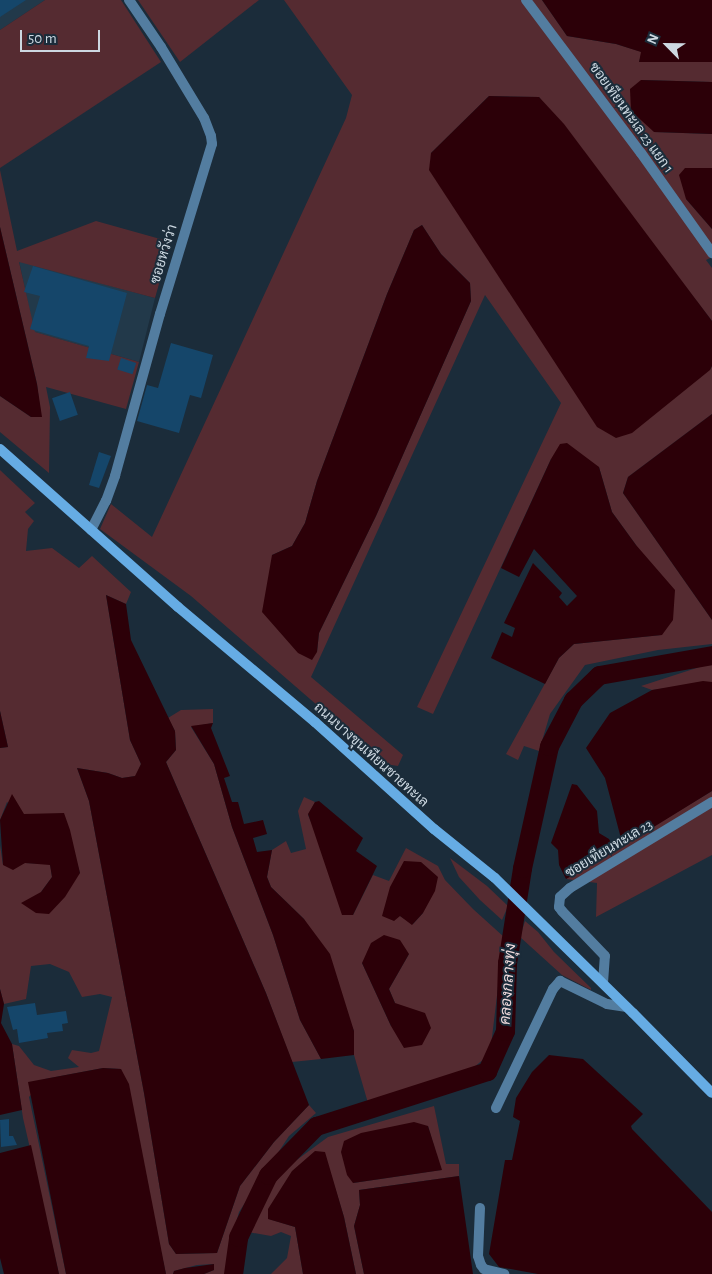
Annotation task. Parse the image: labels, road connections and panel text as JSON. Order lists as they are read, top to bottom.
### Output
{
  "streets": {
    "main road": ["ถนนบางขุนเทียนชายทะเล"],
    "street": ["ซอยเทียนทะเล 23 แยก 1", "ซอยหวังว่า", "ซอยเทียนทะเล 23"]
  },
  "crossings": [
    ["ซอยหวังว่า", "ถนนบางขุนเทียนชายทะเล"],
    ["ถนนบางขุนเทียนชายทะเล", "ซอยเทียนทะเล 23"]
  ],
  "water": ["คลองกลางทุ่ง"],
  "scale_bar": "50 m",
  "north": "top left"
}
